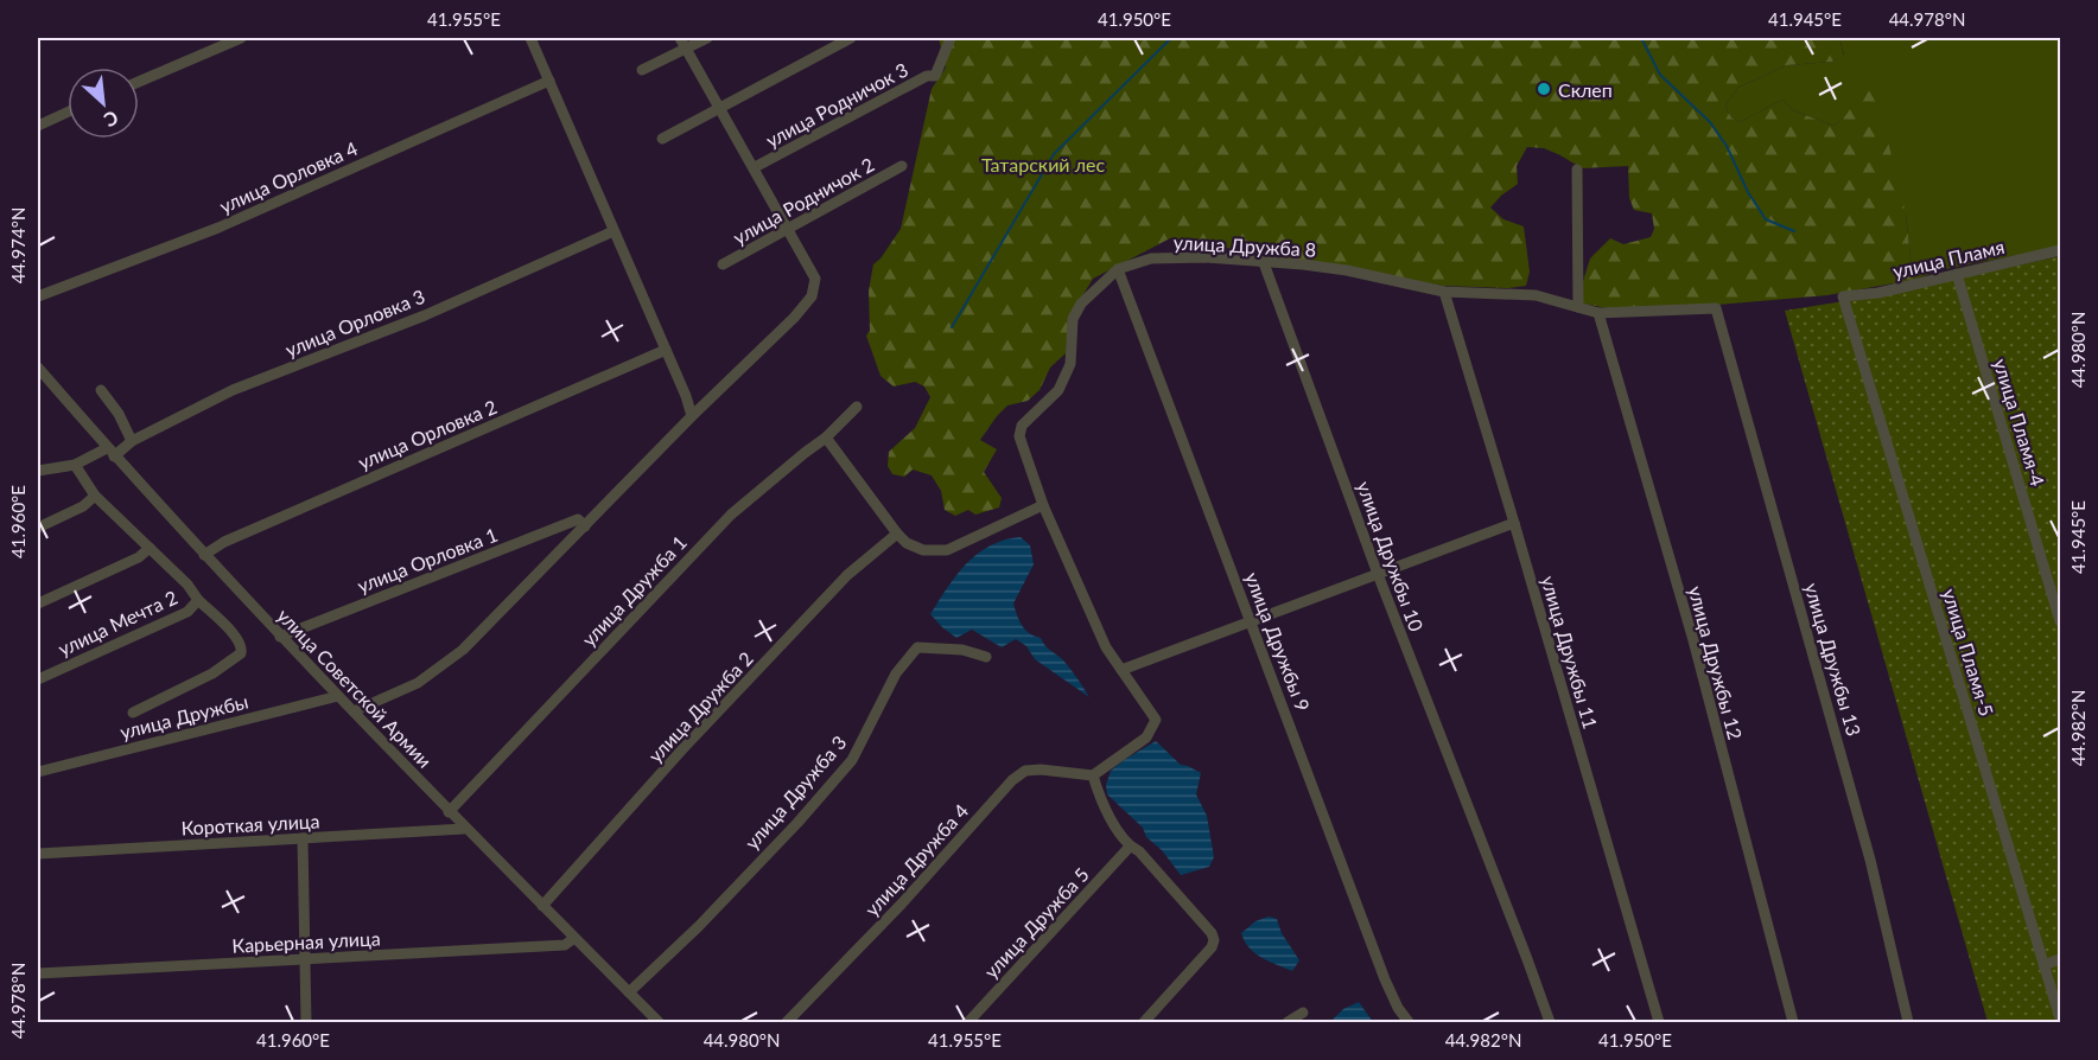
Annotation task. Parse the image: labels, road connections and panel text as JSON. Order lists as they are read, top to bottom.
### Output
{
  "streets": {
    "street": [
      "улица Родничок 3",
      "улица Орловка 4",
      "улица Родничок 2",
      "улица Дружба 8",
      "улица Пламя",
      "улица Орловка 3",
      "улица Пламя-4",
      "улица Орловка 2",
      "улица Дружбы 10",
      "улица Орловка 1",
      "улица Дружба 1",
      "улица Мечта 2",
      "улица Дружбы 9",
      "улица Дружбы 11",
      "улица Пламя-5",
      "улица Дружбы 13",
      "улица Дружбы 12",
      "улица Советской Армии",
      "улица Дружба 2",
      "улица Дружбы",
      "улица Дружба 3",
      "Короткая улица",
      "улица Дружба 4",
      "улица Дружба 5",
      "Карьерная улица"
    ]
  },
  "crossings": [
    ["улица Дружба 8", "улица Дружбы 10"],
    ["улица Дружба 8", "улица Дружбы 9"],
    ["улица Дружба 8", "улица Дружбы 11"],
    ["улица Дружба 8", "улица Дружбы 13"],
    ["улица Дружба 8", "улица Дружбы 12"],
    ["улица Дружба 8", "улица Дружба 4"],
    ["улица Пламя", "улица Пламя-4"],
    ["улица Пламя", "улица Пламя-5"],
    ["улица Орловка 3", "улица Мечта 2"],
    ["улица Орловка 3", "улица Советской Армии"],
    ["улица Орловка 2", "улица Советской Армии"],
    ["улица Орловка 1", "улица Советской Армии"],
    ["улица Дружба 1", "улица Советской Армии"],
    ["улица Советской Армии", "улица Дружба 2"],
    ["улица Советской Армии", "улица Дружбы"],
    ["улица Советской Армии", "улица Дружба 3"],
    ["улица Советской Армии", "Короткая улица"],
    ["улица Советской Армии", "Карьерная улица"]
  ],
  "parks": ["Татарский лес"],
  "places": ["Склеп"],
  "north": "bottom right",
  "coordinates": [
    "41.955°E",
    "41.950°E",
    "41.945°E",
    "44.978°N",
    "44.974°N",
    "44.980°N",
    "41.960°E",
    "44.982°N"
  ]
}
